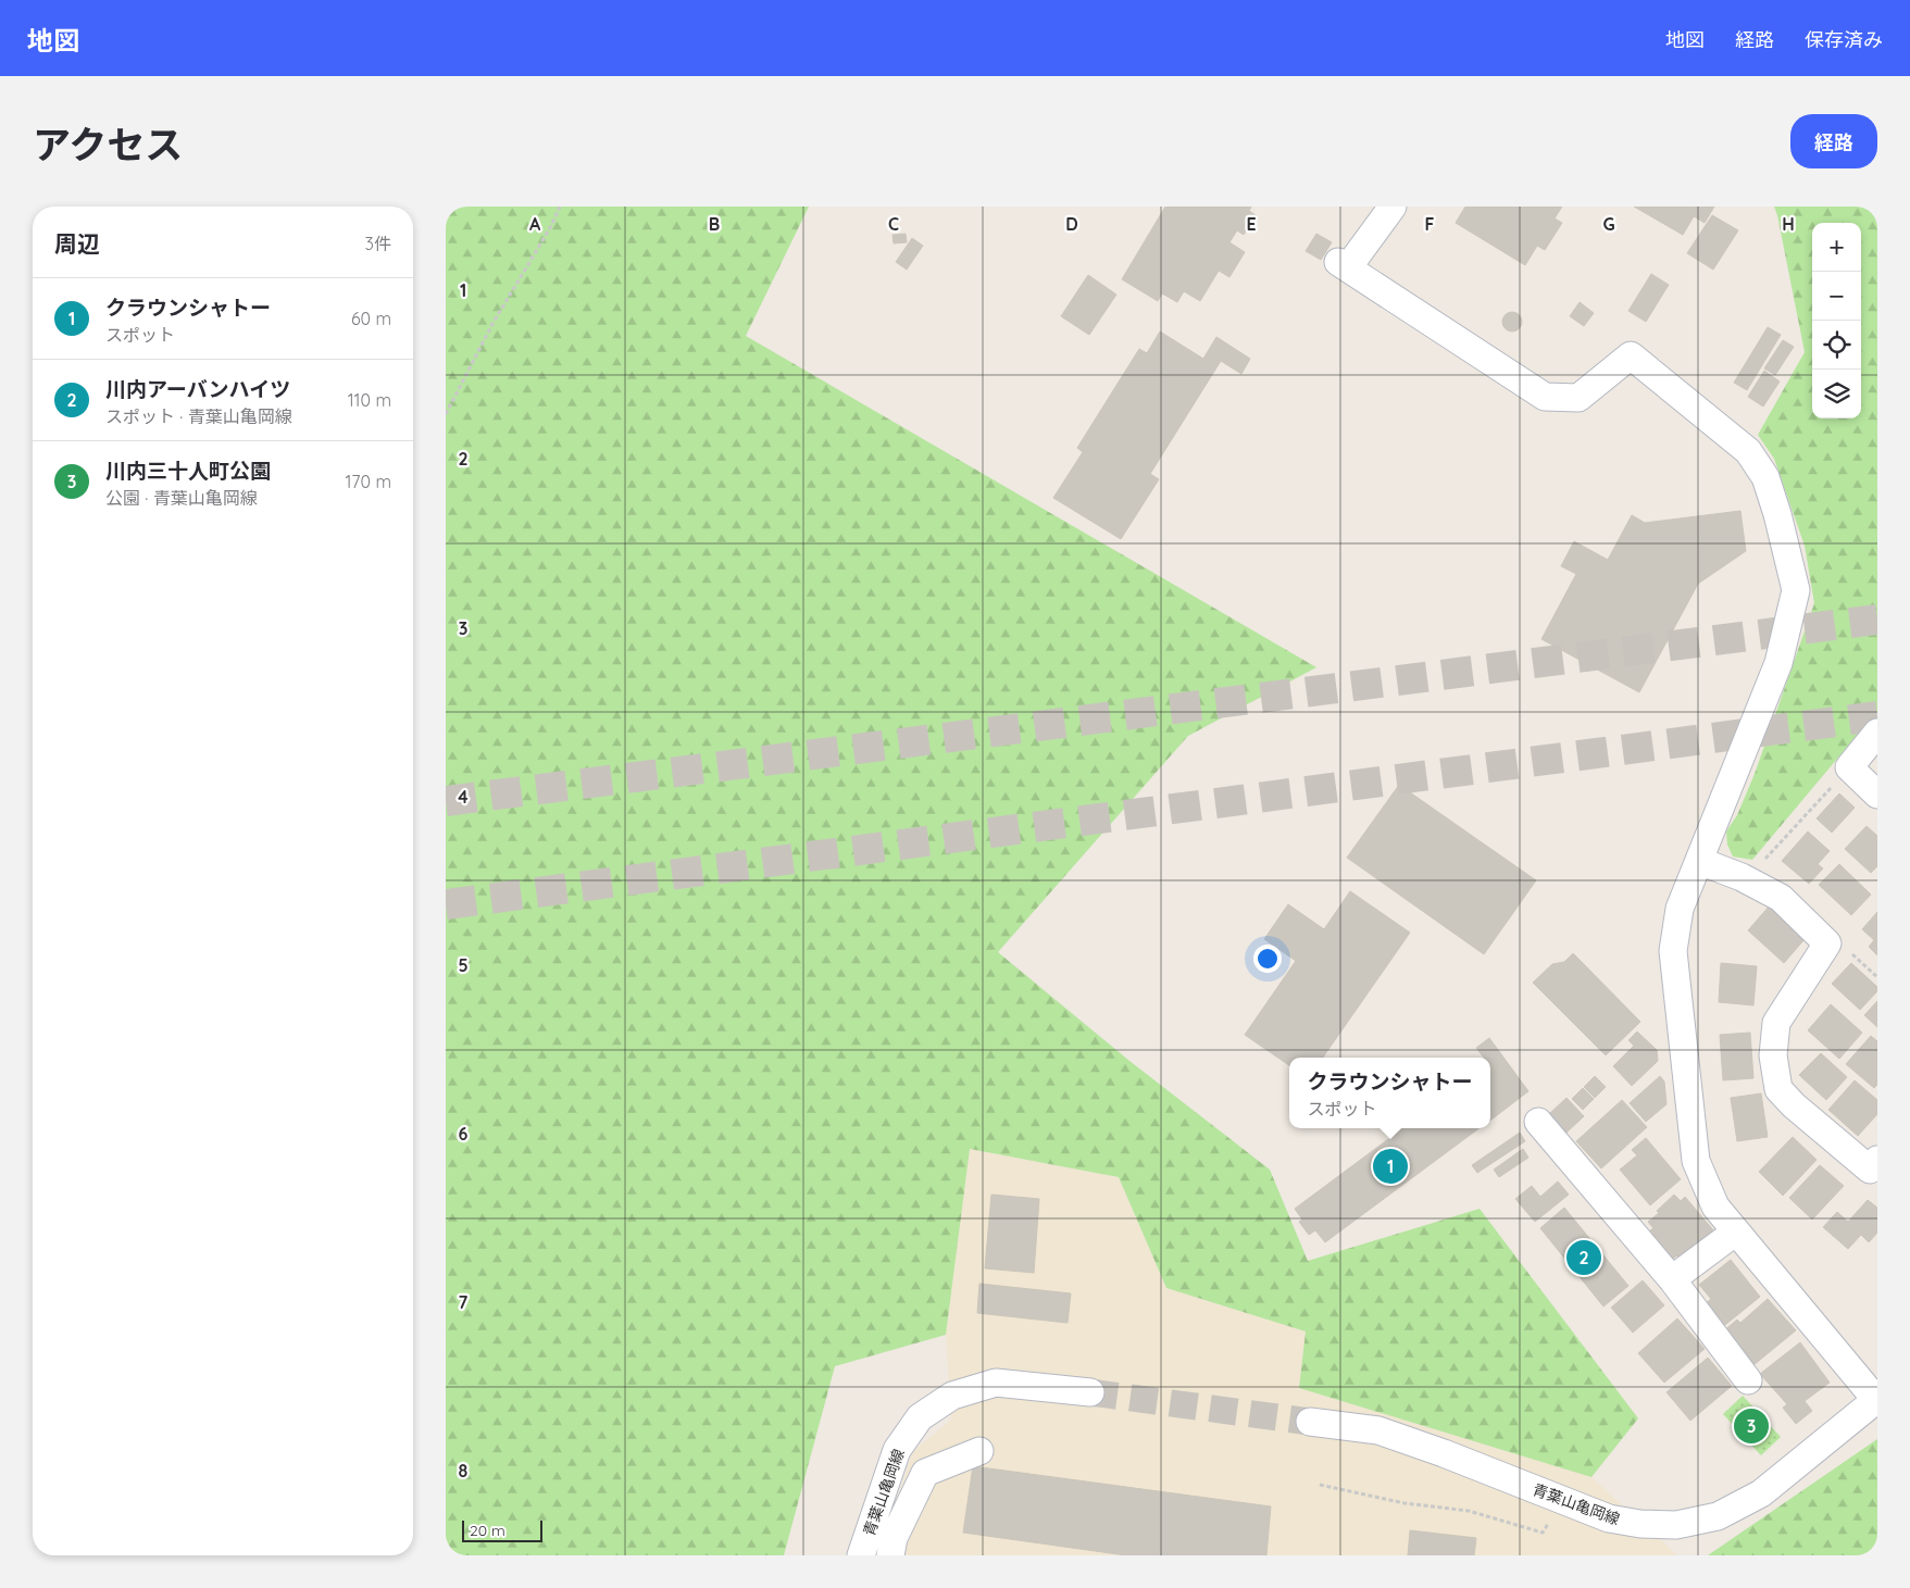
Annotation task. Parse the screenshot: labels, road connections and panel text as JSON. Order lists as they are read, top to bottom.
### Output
{
  "streets": {
    "street": ["青葉山亀岡線"]
  },
  "scale_bar": "20 m",
  "page": {
    "header": "地図",
    "nav": ["地図", "経路", "保存済み"],
    "title": "アクセス",
    "buttons": "経路",
    "heading": ["周辺", "3件"],
    "map_buttons": ["+", "−"],
    "list": [
      {
        "mark": "1",
        "name": "クラウンシャトー",
        "note": "スポット",
        "value": "60 m"
      },
      {
        "mark": "2",
        "name": "川内アーバンハイツ",
        "note": "スポット · 青葉山亀岡線",
        "value": "110 m"
      },
      {
        "mark": "3",
        "name": "川内三十人町公園",
        "note": "公園 · 青葉山亀岡線",
        "value": "170 m"
      }
    ],
    "popup": ["クラウンシャトー", "スポット"],
    "pins": ["1", "2", "3"],
    "scale": "20 m"
  },
  "grid": {
    "columns": [
      "A",
      "B",
      "C",
      "D",
      "E",
      "F",
      "G",
      "H"
    ],
    "rows": [
      "1",
      "2",
      "3",
      "4",
      "5",
      "6",
      "7",
      "8"
    ]
  }
}
